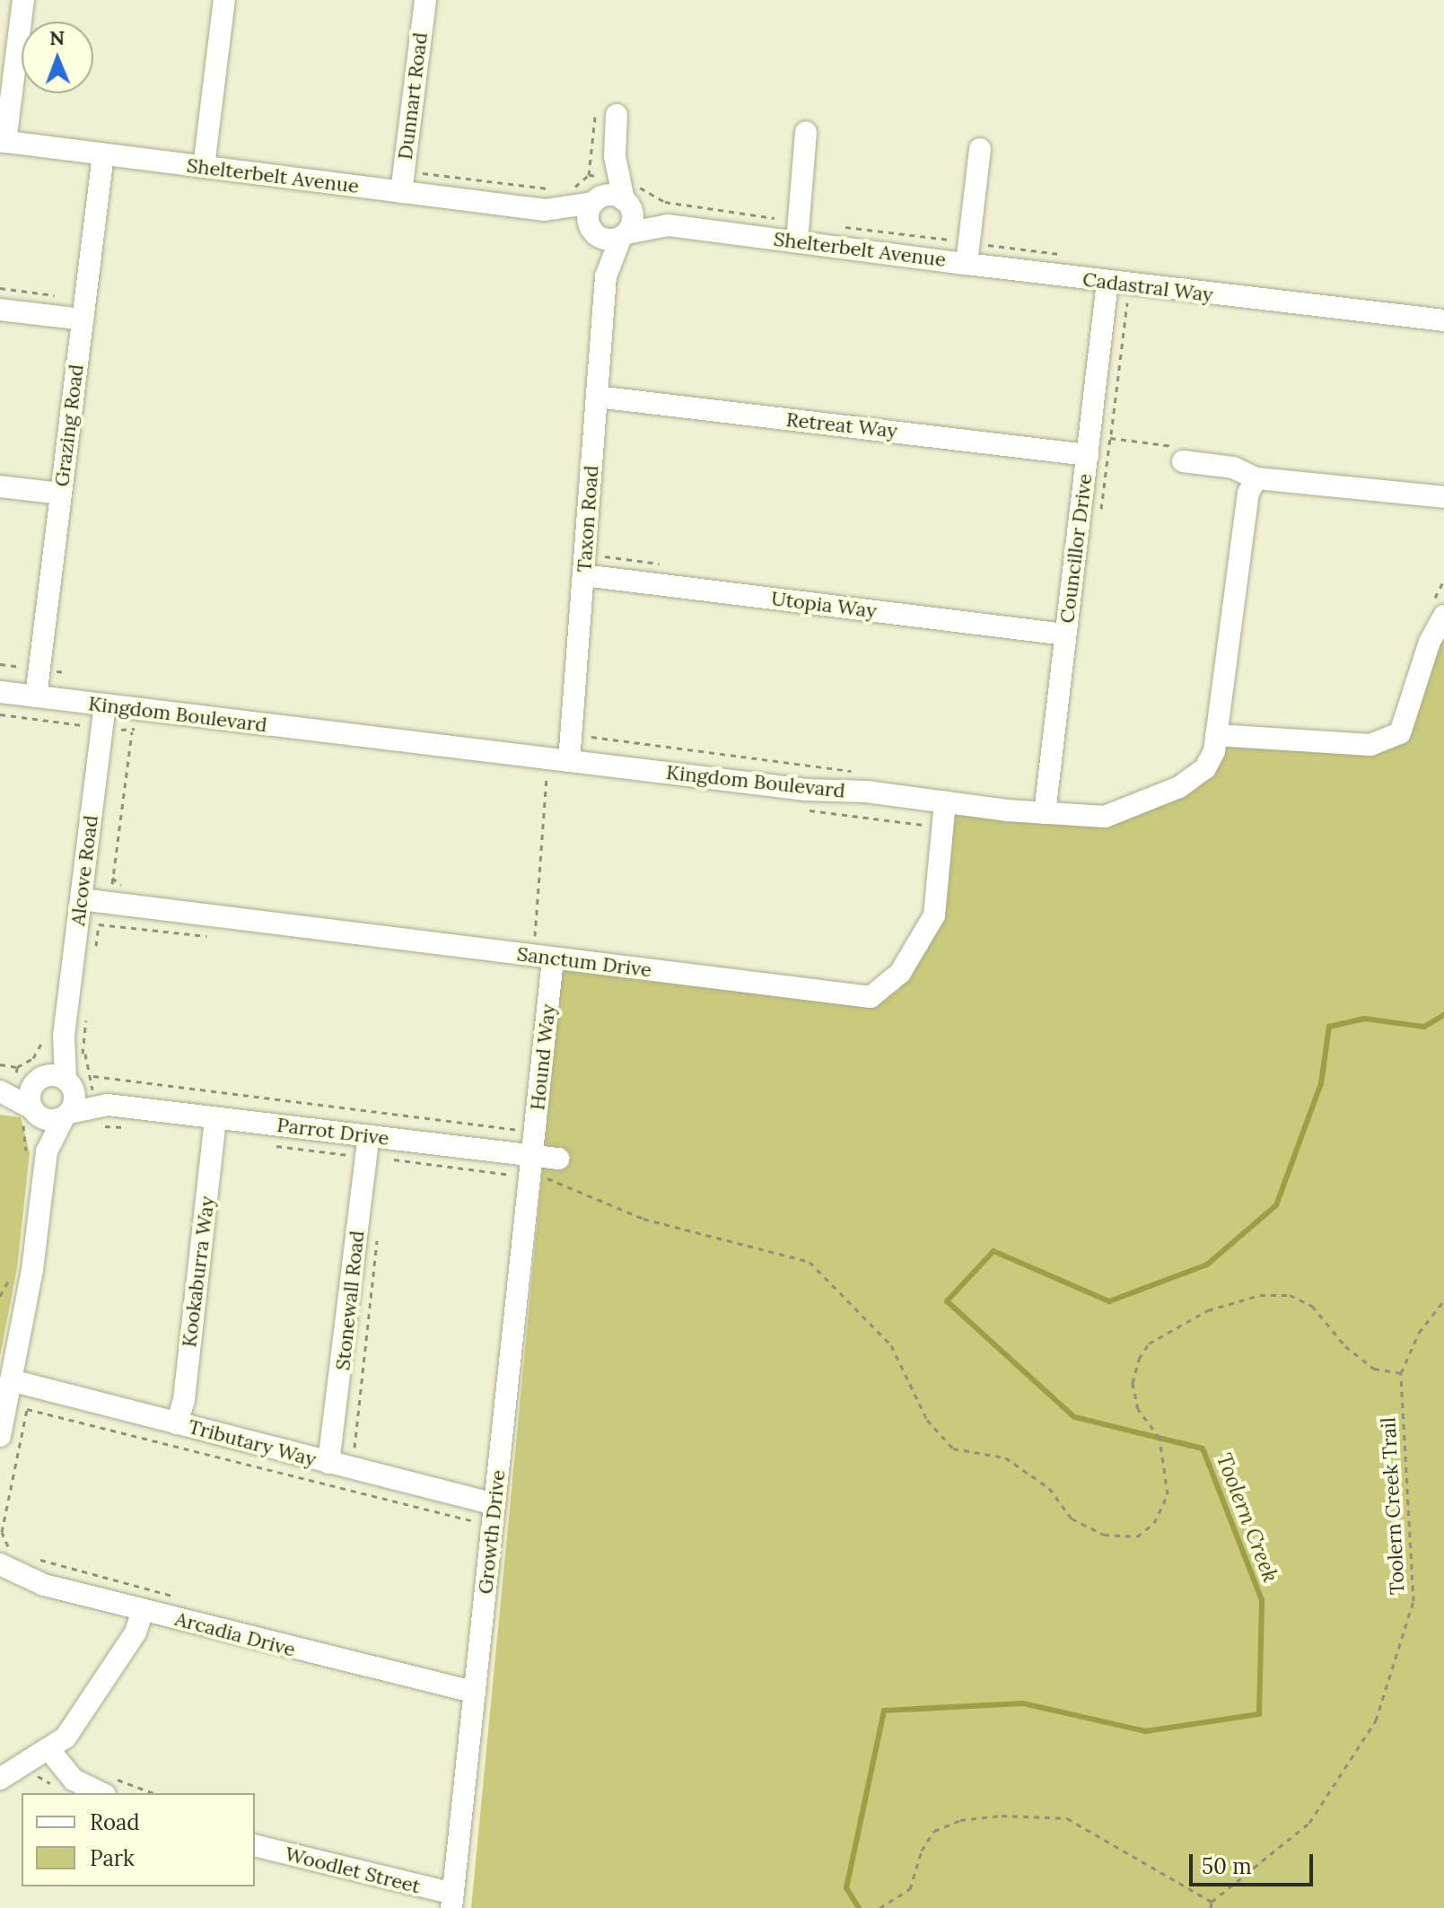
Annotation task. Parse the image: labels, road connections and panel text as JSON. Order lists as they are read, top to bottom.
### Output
{
  "streets": {
    "street": [
      "Dunnart Road",
      "Shelterbelt Avenue",
      "Cadastral Way",
      "Grazing Road",
      "Retreat Way",
      "Taxon Road",
      "Councillor Drive",
      "Utopia Way",
      "Kingdom Boulevard",
      "Alcove Road",
      "Sanctum Drive",
      "Hound Way",
      "Parrot Drive",
      "Kookaburra Way",
      "Stonewall Road",
      "Tributary Way",
      "Growth Drive",
      "Arcadia Drive",
      "Woodlet Street"
    ],
    "path": ["Toolern Creek Trail"]
  },
  "crossings": [
    ["Dunnart Road", "Shelterbelt Avenue"],
    ["Shelterbelt Avenue", "Cadastral Way"],
    ["Shelterbelt Avenue", "Grazing Road"],
    ["Cadastral Way", "Councillor Drive"],
    ["Grazing Road", "Kingdom Boulevard"],
    ["Retreat Way", "Taxon Road"],
    ["Retreat Way", "Councillor Drive"],
    ["Taxon Road", "Utopia Way"],
    ["Taxon Road", "Kingdom Boulevard"],
    ["Councillor Drive", "Utopia Way"],
    ["Councillor Drive", "Kingdom Boulevard"],
    ["Kingdom Boulevard", "Alcove Road"],
    ["Kingdom Boulevard", "Sanctum Drive"],
    ["Alcove Road", "Sanctum Drive"],
    ["Alcove Road", "Parrot Drive"],
    ["Sanctum Drive", "Hound Way"],
    ["Hound Way", "Parrot Drive"],
    ["Hound Way", "Growth Drive"],
    ["Parrot Drive", "Kookaburra Way"],
    ["Parrot Drive", "Stonewall Road"],
    ["Parrot Drive", "Growth Drive"],
    ["Kookaburra Way", "Tributary Way"],
    ["Stonewall Road", "Tributary Way"],
    ["Tributary Way", "Growth Drive"],
    ["Growth Drive", "Arcadia Drive"],
    ["Growth Drive", "Woodlet Street"]
  ],
  "water": ["Toolern Creek"],
  "legend": ["Road", "Park"],
  "scale_bar": "50 m",
  "north": "top"
}
